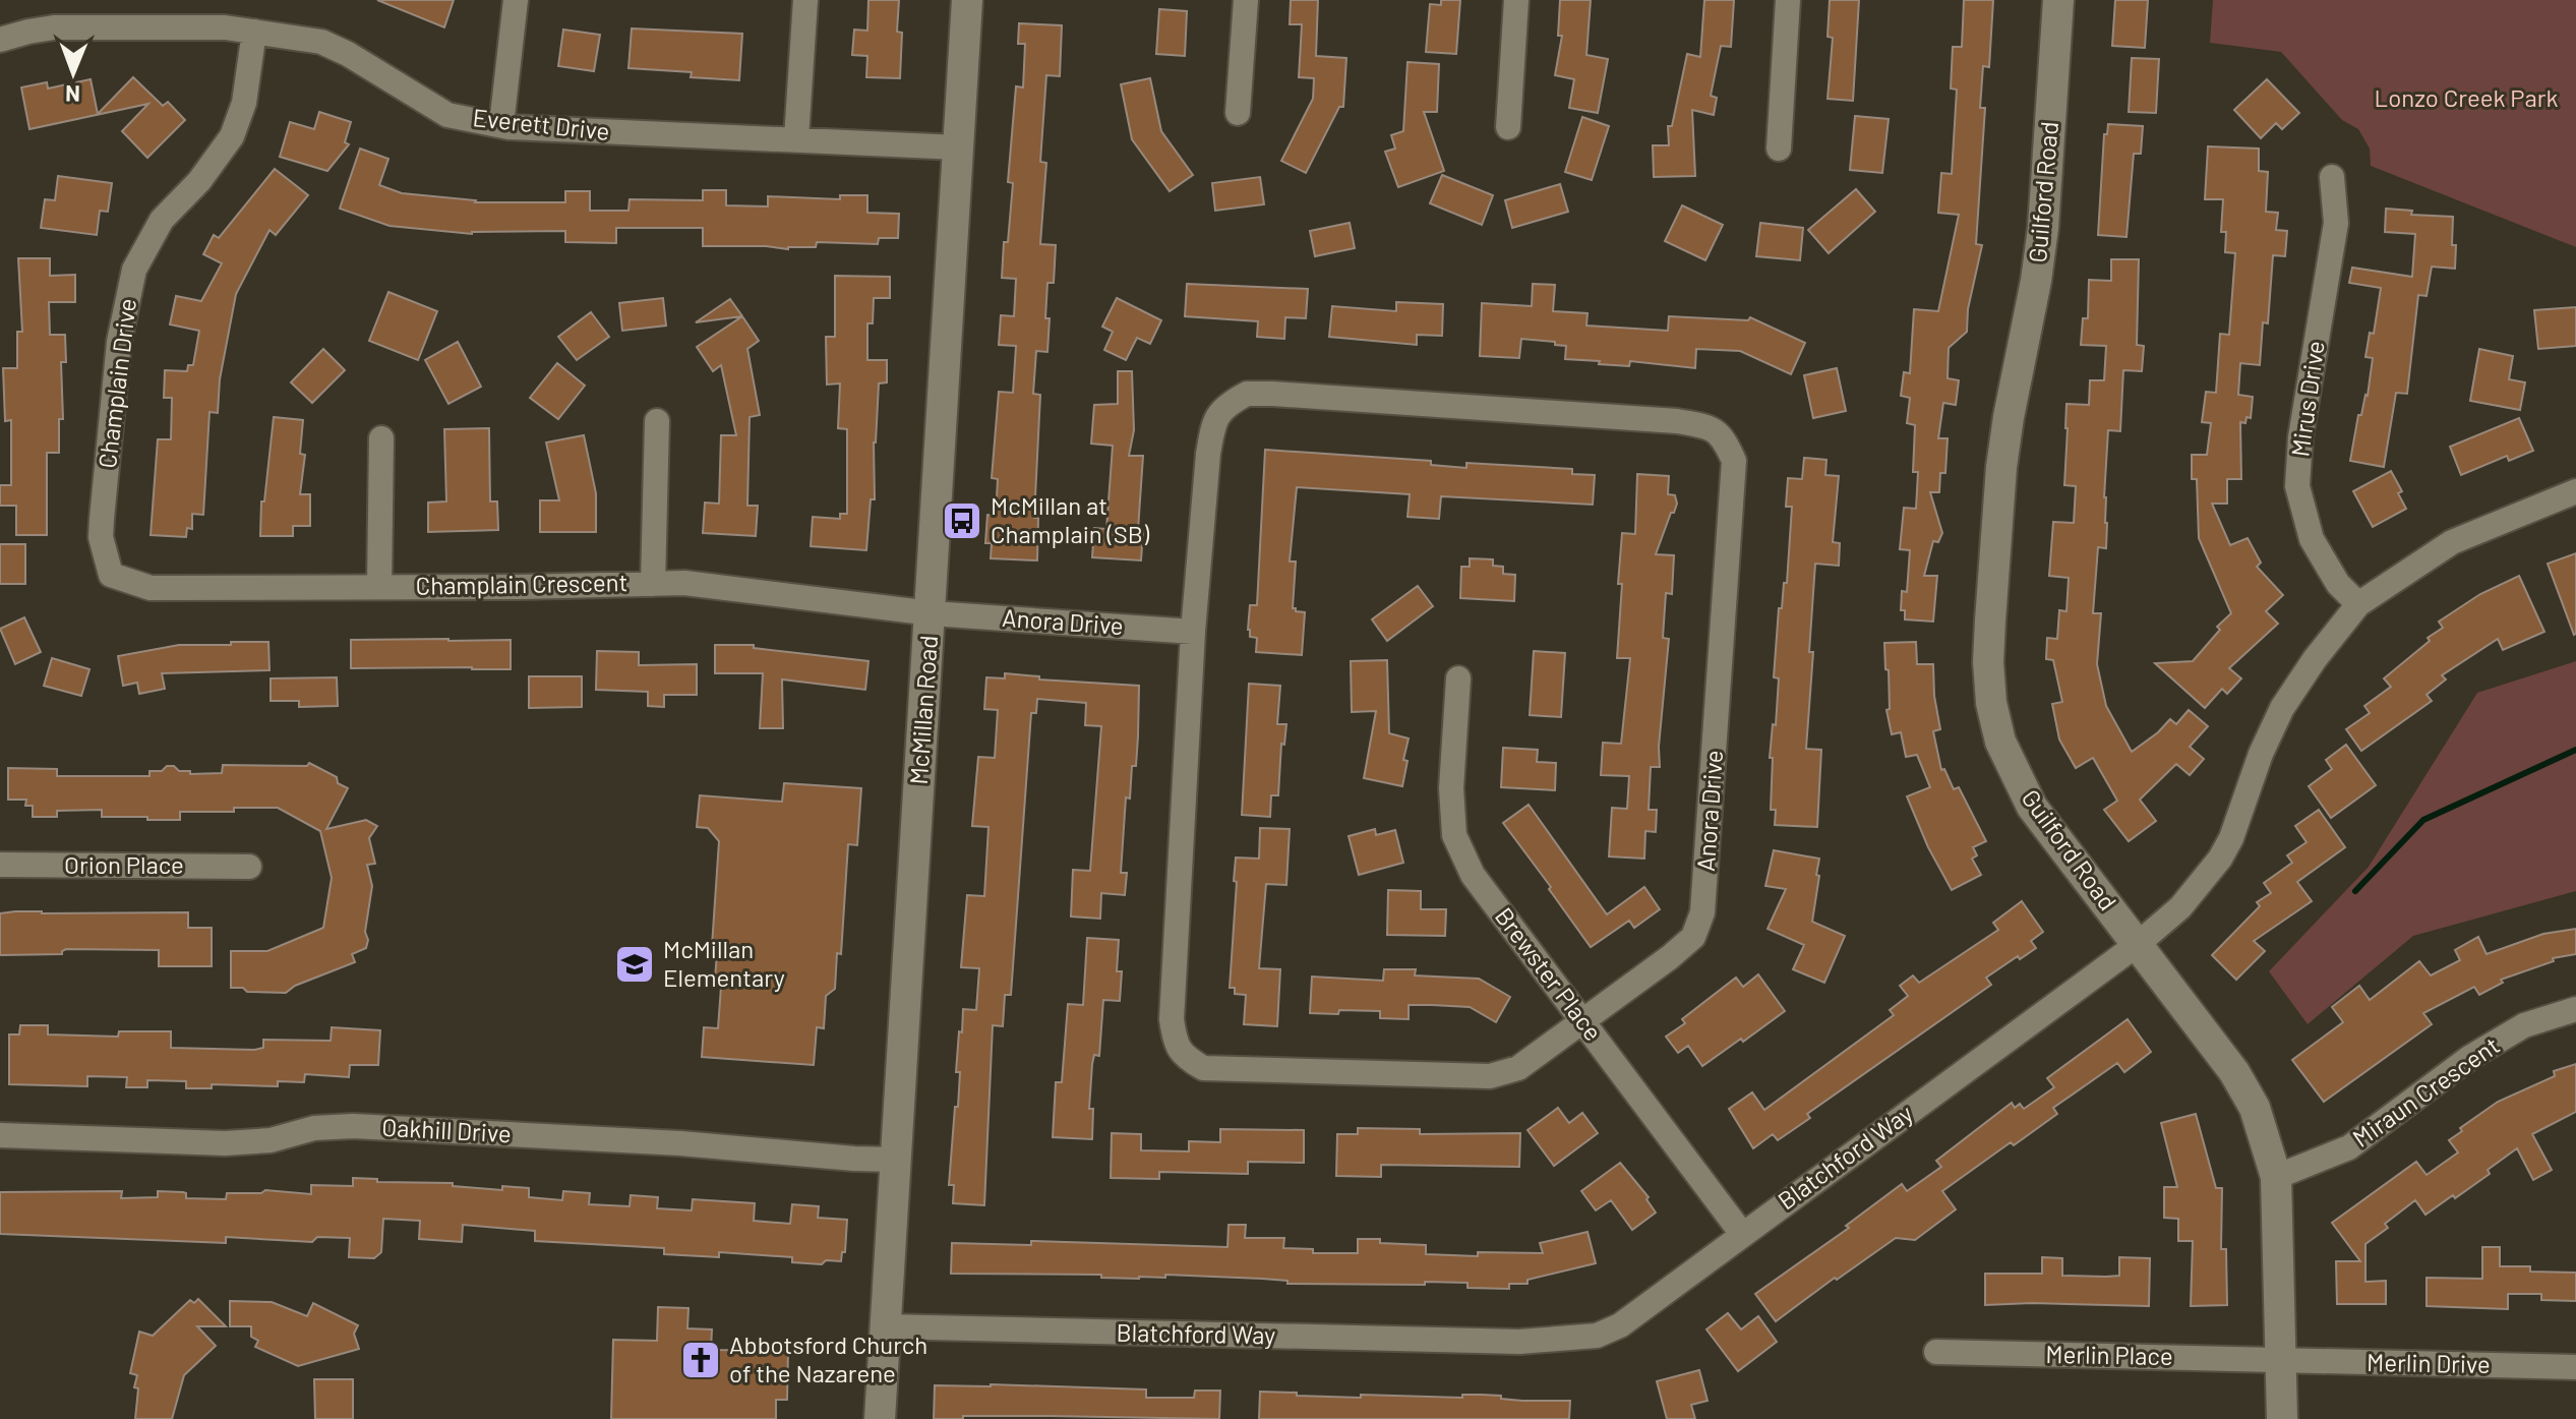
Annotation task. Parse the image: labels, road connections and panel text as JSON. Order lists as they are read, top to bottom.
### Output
{
  "streets": {
    "street": [
      "Everett Drive",
      "Guilford Road",
      "Champlain Drive",
      "Mirus Drive",
      "Champlain Crescent",
      "Anora Drive",
      "McMillan Road",
      "Orion Place",
      "Brewster Place",
      "Miraun Crescent",
      "Oakhill Drive",
      "Blatchford Way",
      "Merlin Place",
      "Merlin Drive"
    ]
  },
  "crossings": [
    ["Everett Drive", "Champlain Drive"],
    ["Everett Drive", "McMillan Road"],
    ["Guilford Road", "Miraun Crescent"],
    ["Guilford Road", "Blatchford Way"],
    ["Guilford Road", "Merlin Place"],
    ["Guilford Road", "Merlin Drive"],
    ["Champlain Drive", "Champlain Crescent"],
    ["Mirus Drive", "Blatchford Way"],
    ["Champlain Crescent", "Anora Drive"],
    ["Champlain Crescent", "McMillan Road"],
    ["Anora Drive", "McMillan Road"],
    ["Anora Drive", "Brewster Place"],
    ["McMillan Road", "Oakhill Drive"],
    ["McMillan Road", "Blatchford Way"],
    ["Brewster Place", "Blatchford Way"],
    ["Merlin Place", "Merlin Drive"]
  ],
  "parks": ["Lonzo Creek Park"],
  "places": {
    "bus stop": ["McMillan at Champlain (SB)"],
    "school or university": ["McMillan Elementary"],
    "church": ["Abbotsford Church of the Nazarene"]
  },
  "north": "bottom"
}
